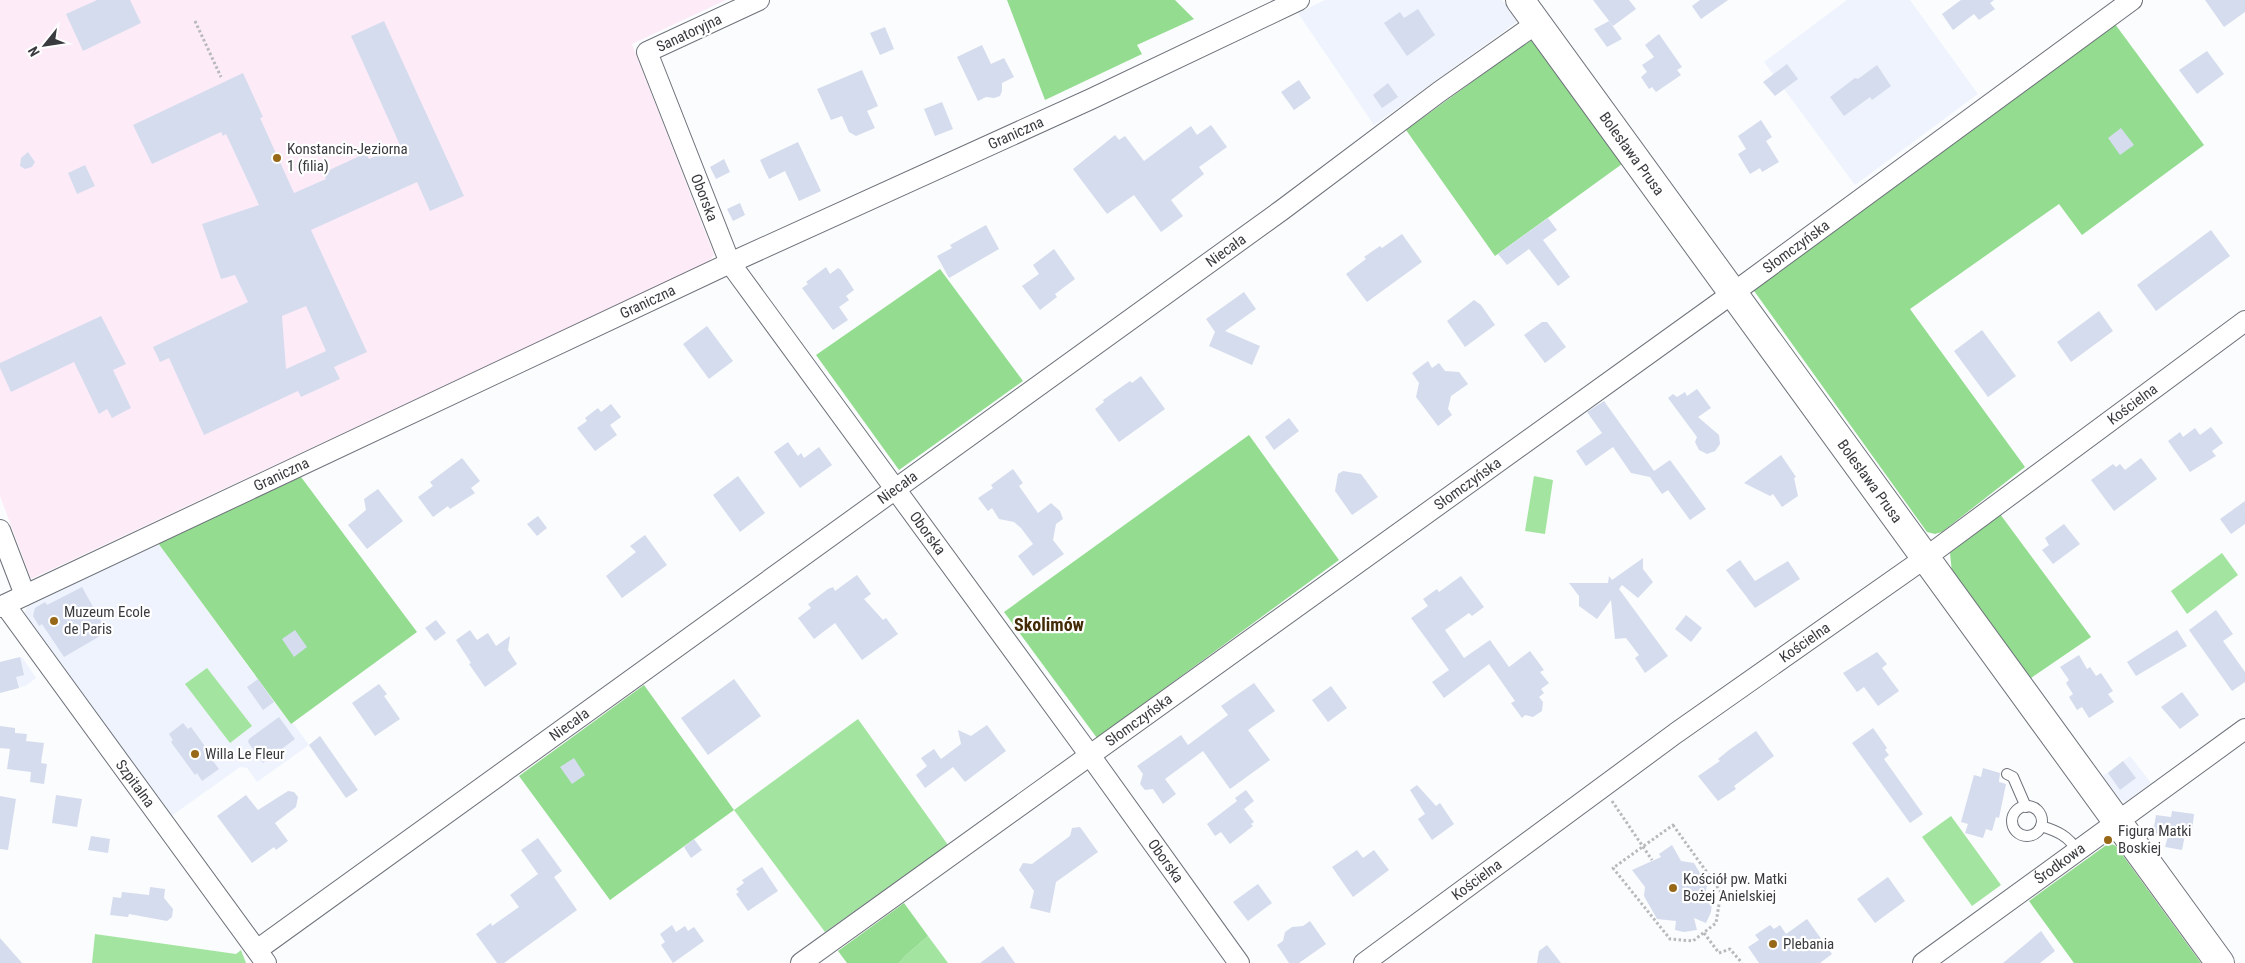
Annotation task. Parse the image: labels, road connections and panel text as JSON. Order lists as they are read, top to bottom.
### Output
{
  "streets": {
    "street": [
      "Sanatoryjna",
      "Graniczna",
      "Bolesława Prusa",
      "Oborska",
      "Słomczyńska",
      "Niecała",
      "Kościelna",
      "Szpitalna",
      "Środkowa"
    ]
  },
  "crossings": [
    ["Sanatoryjna", "Oborska"],
    ["Graniczna", "Oborska"],
    ["Graniczna", "Szpitalna"],
    ["Bolesława Prusa", "Słomczyńska"],
    ["Bolesława Prusa", "Niecała"],
    ["Bolesława Prusa", "Kościelna"],
    ["Bolesława Prusa", "Środkowa"],
    ["Oborska", "Słomczyńska"],
    ["Oborska", "Niecała"],
    ["Niecała", "Szpitalna"]
  ],
  "districts": ["Skolimów"],
  "places": [
    "Konstancin-Jeziorna 1 (filia)",
    "Muzeum Ecole de Paris",
    "Willa Le Fleur",
    "Figura Matki Boskiej",
    "Kościół pw. Matki Bożej Anielskiej",
    "Plebania"
  ],
  "north": "bottom left"
}
